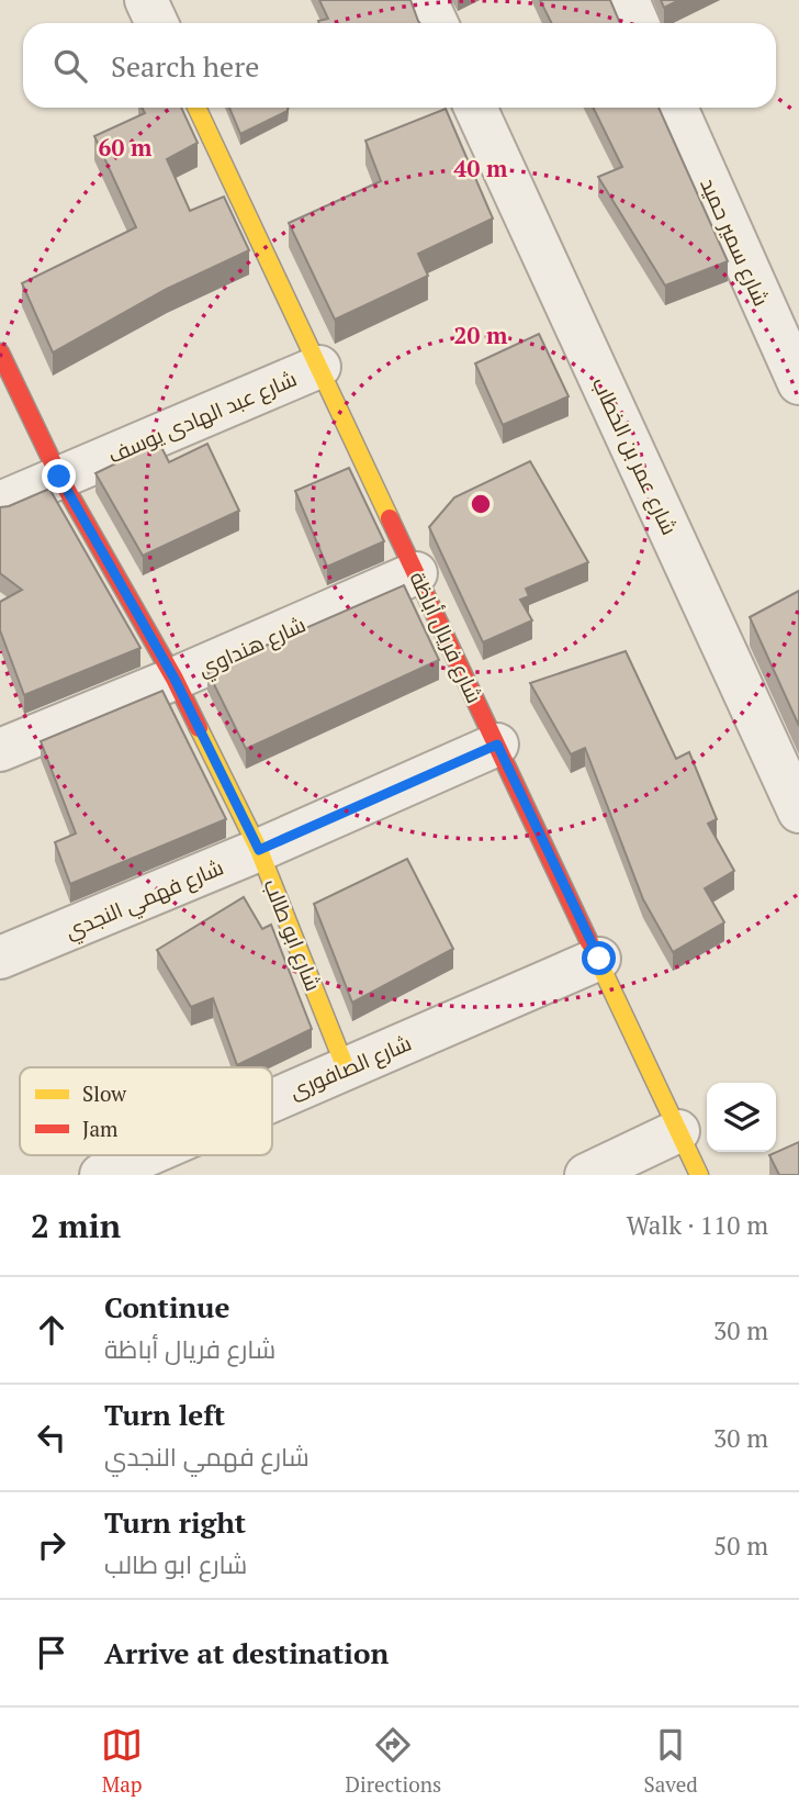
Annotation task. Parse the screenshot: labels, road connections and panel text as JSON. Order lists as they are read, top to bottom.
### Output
{
  "streets": {
    "street": [
      "شارع سمير حميد",
      "شارع عبد الهادى يوسف",
      "شارع عمر بن الخطاب",
      "شارع فريال أباظة",
      "شارع هنداوي",
      "شارع فهمي النجدي",
      "شارع ابو طالب",
      "شارع الصافورى"
    ]
  },
  "crossings": [
    ["شارع عبد الهادى يوسف", "شارع فريال أباظة"],
    ["شارع عبد الهادى يوسف", "شارع ابو طالب"],
    ["شارع فريال أباظة", "شارع هنداوي"],
    ["شارع فريال أباظة", "شارع فهمي النجدي"],
    ["شارع فريال أباظة", "شارع الصافورى"],
    ["شارع هنداوي", "شارع ابو طالب"],
    ["شارع فهمي النجدي", "شارع ابو طالب"],
    ["شارع ابو طالب", "شارع الصافورى"]
  ],
  "legend": ["Slow", "Jam"],
  "page": {
    "search": "Search here",
    "heading": ["2 min", "Walk · 110 m"],
    "list": [
      ["Continue", "شارع فريال أباظة", "30 m"],
      ["Turn left", "شارع فهمي النجدي", "30 m"],
      ["Turn right", "شارع ابو طالب", "50 m"],
      "Arrive at destination"
    ],
    "nav": ["Map", "Directions", "Saved"]
  },
  "rings": ["60 m", "40 m", "20 m"]
}
